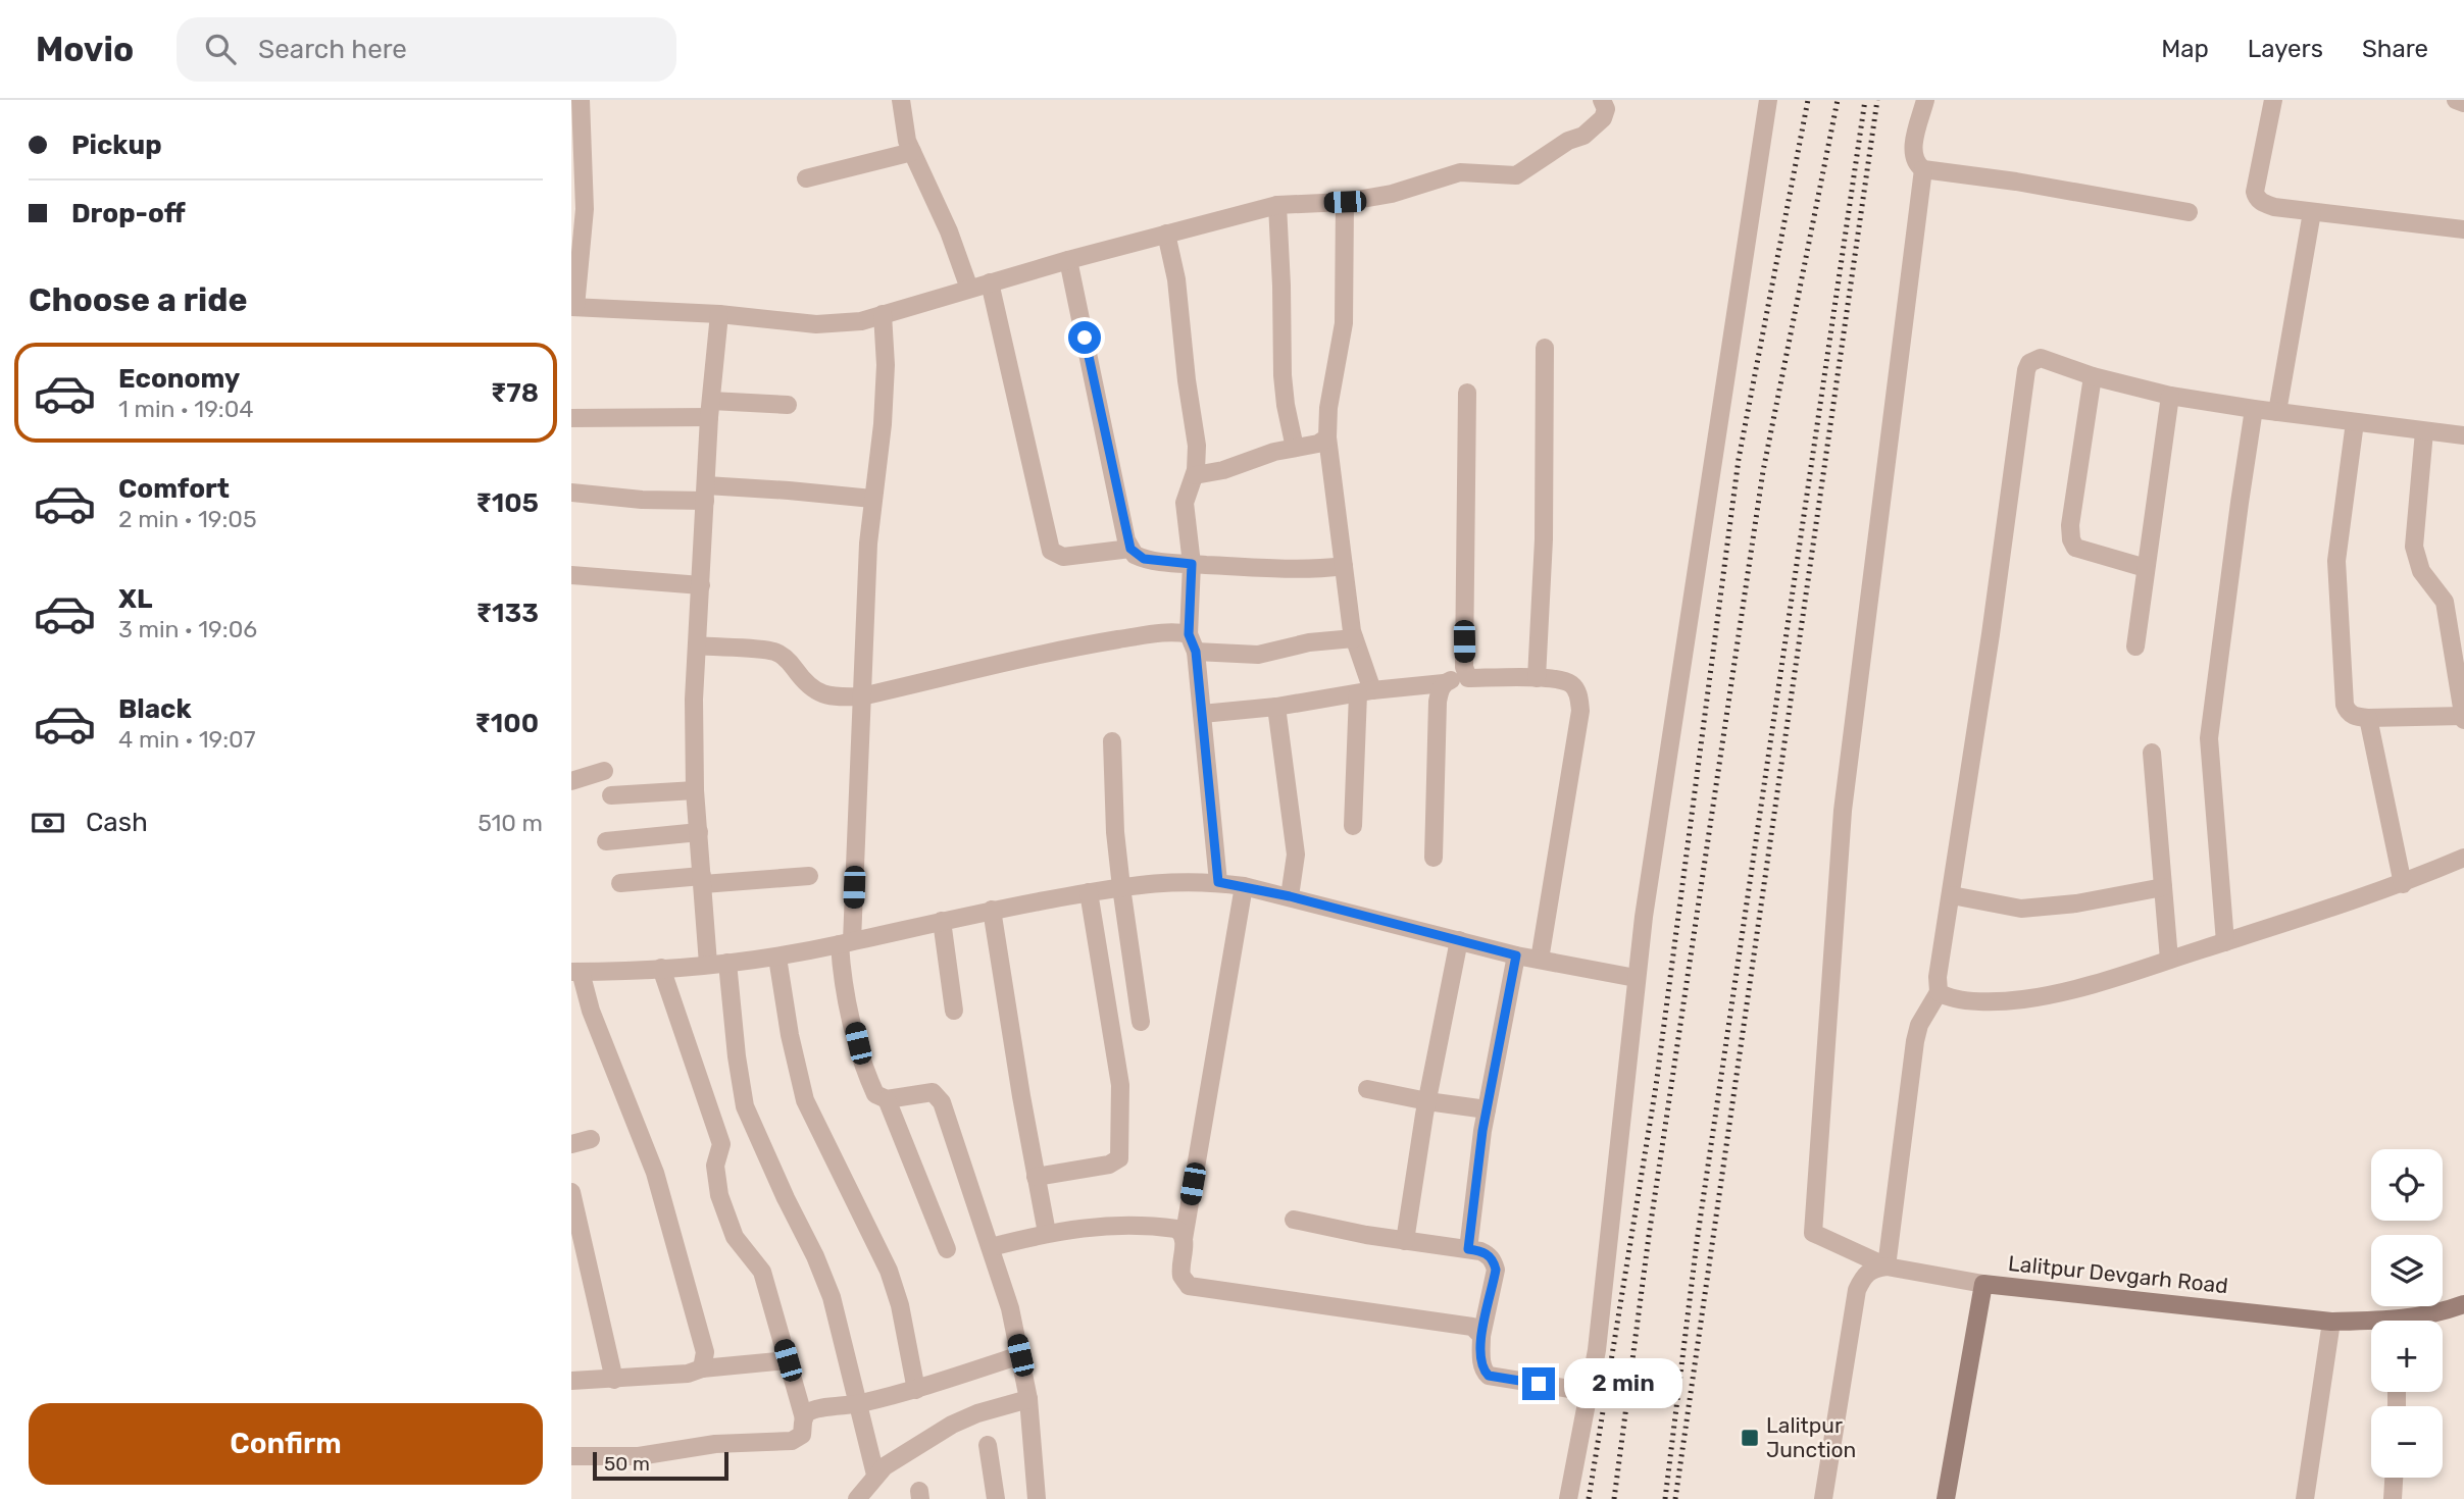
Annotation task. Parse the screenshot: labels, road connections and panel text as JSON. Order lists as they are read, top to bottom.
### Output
{
  "streets": {
    "main road": ["Lalitpur Devgarh Road"]
  },
  "places": {
    "transit": ["Lalitpur Junction"]
  },
  "scale_bar": "50 m",
  "page": {
    "header": "Movio",
    "search": "Search here",
    "nav": ["Map", "Layers", "Share"],
    "banner": ["Pickup", "Drop-off"],
    "heading": "Choose a ride",
    "list": [
      {
        "name": "Economy",
        "note": "1 min · 19:04",
        "value": "₹78"
      },
      {
        "name": "Comfort",
        "note": "2 min · 19:05",
        "value": "₹105"
      },
      {
        "name": "XL",
        "note": "3 min · 19:06",
        "value": "₹133"
      },
      {
        "name": "Black",
        "note": "4 min · 19:07",
        "value": "₹100"
      }
    ],
    "pay": ["Cash", "510 m"],
    "map_buttons": ["+", "−"],
    "bubble": "2 min",
    "buttons": "Confirm",
    "scale": "50 m"
  }
}
